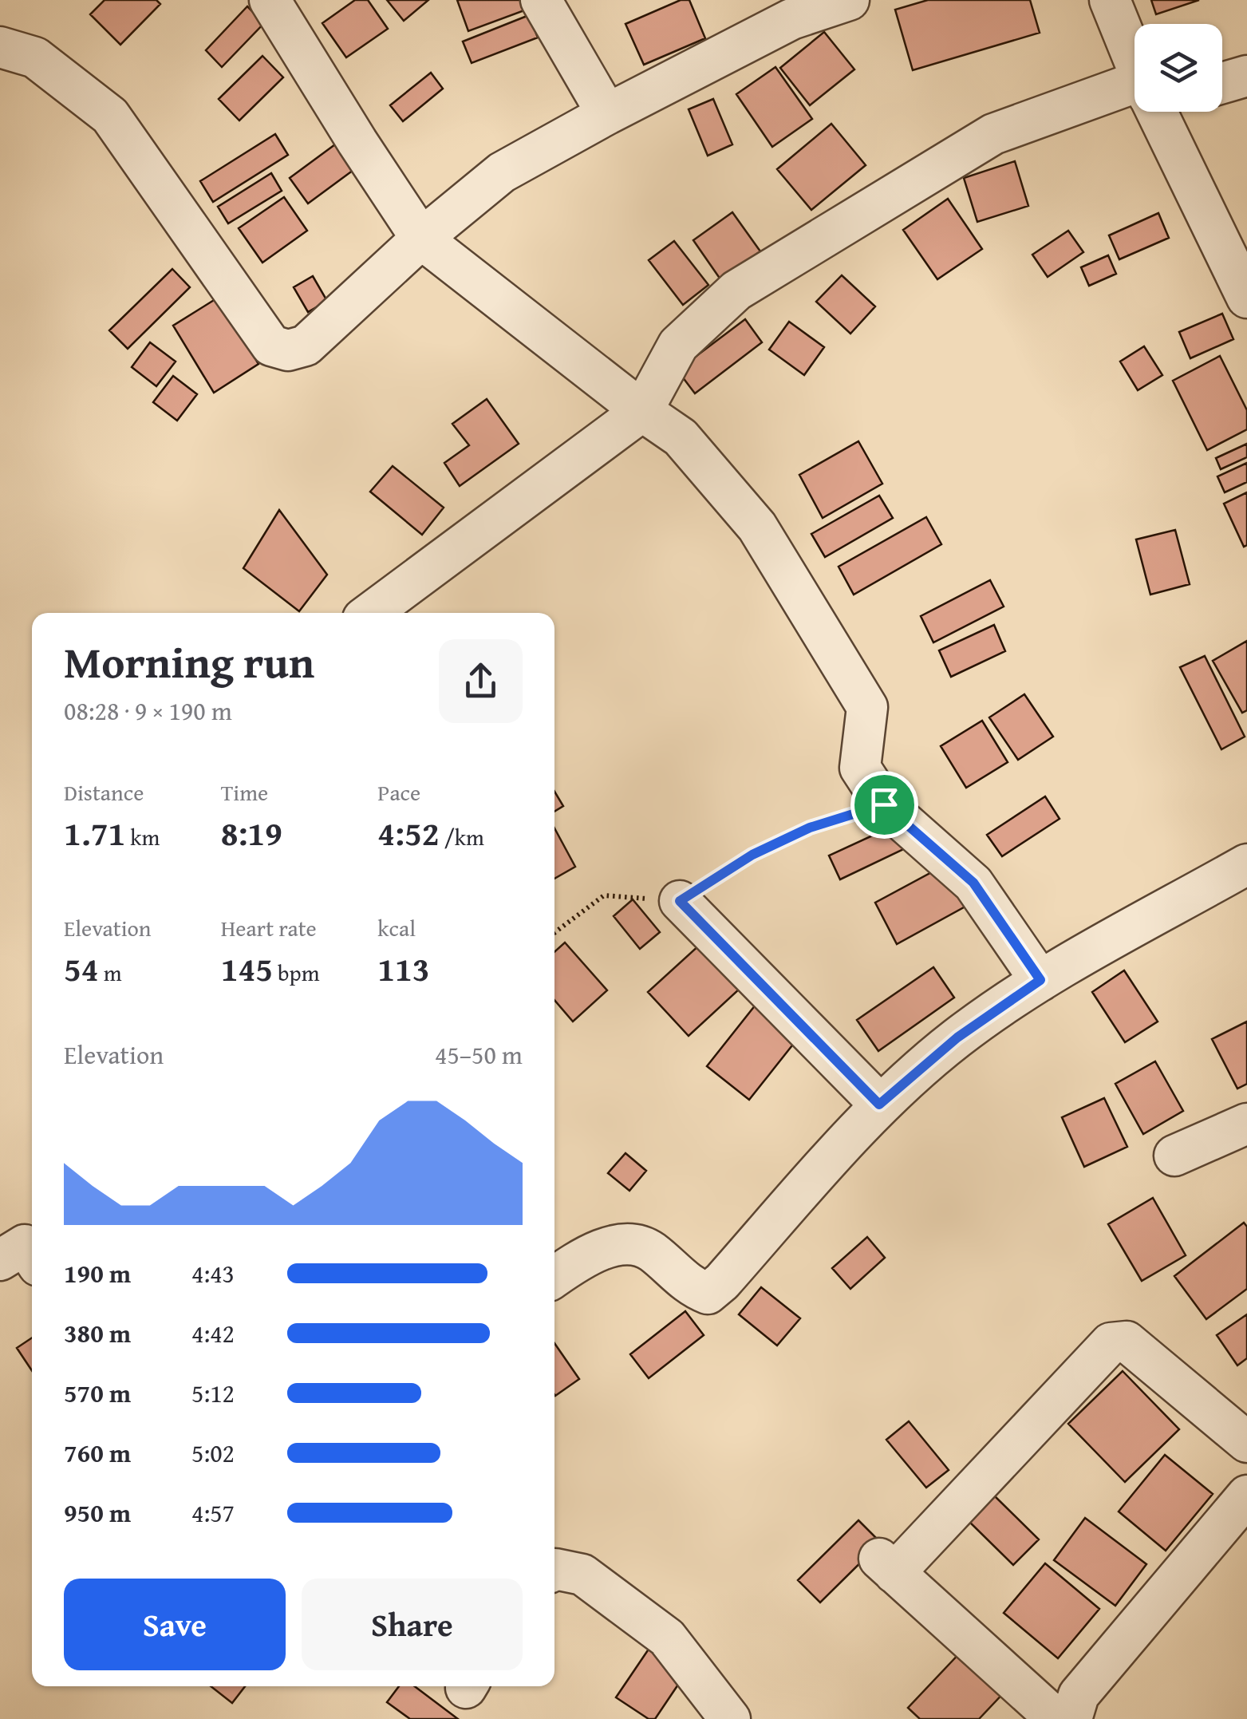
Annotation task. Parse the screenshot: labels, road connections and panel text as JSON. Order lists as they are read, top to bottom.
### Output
{
  "page": {
    "heading": ["Morning run", "08:28 · 9 × 190 m"],
    "stats": [
      ["Distance", "1.71 km"],
      ["Time", "8:19"],
      ["Pace", "4:52 /km"],
      ["Elevation", "54 m"],
      ["Heart rate", "145 bpm"],
      ["kcal", "113"]
    ],
    "chart": ["Elevation", "45–50 m"],
    "list": [
      {
        "name": "190 m",
        "note": "4:43"
      },
      {
        "name": "380 m",
        "note": "4:42"
      },
      {
        "name": "570 m",
        "note": "5:12"
      },
      {
        "name": "760 m",
        "note": "5:02"
      },
      {
        "name": "950 m",
        "note": "4:57"
      }
    ],
    "buttons": ["Save", "Share"]
  }
}
